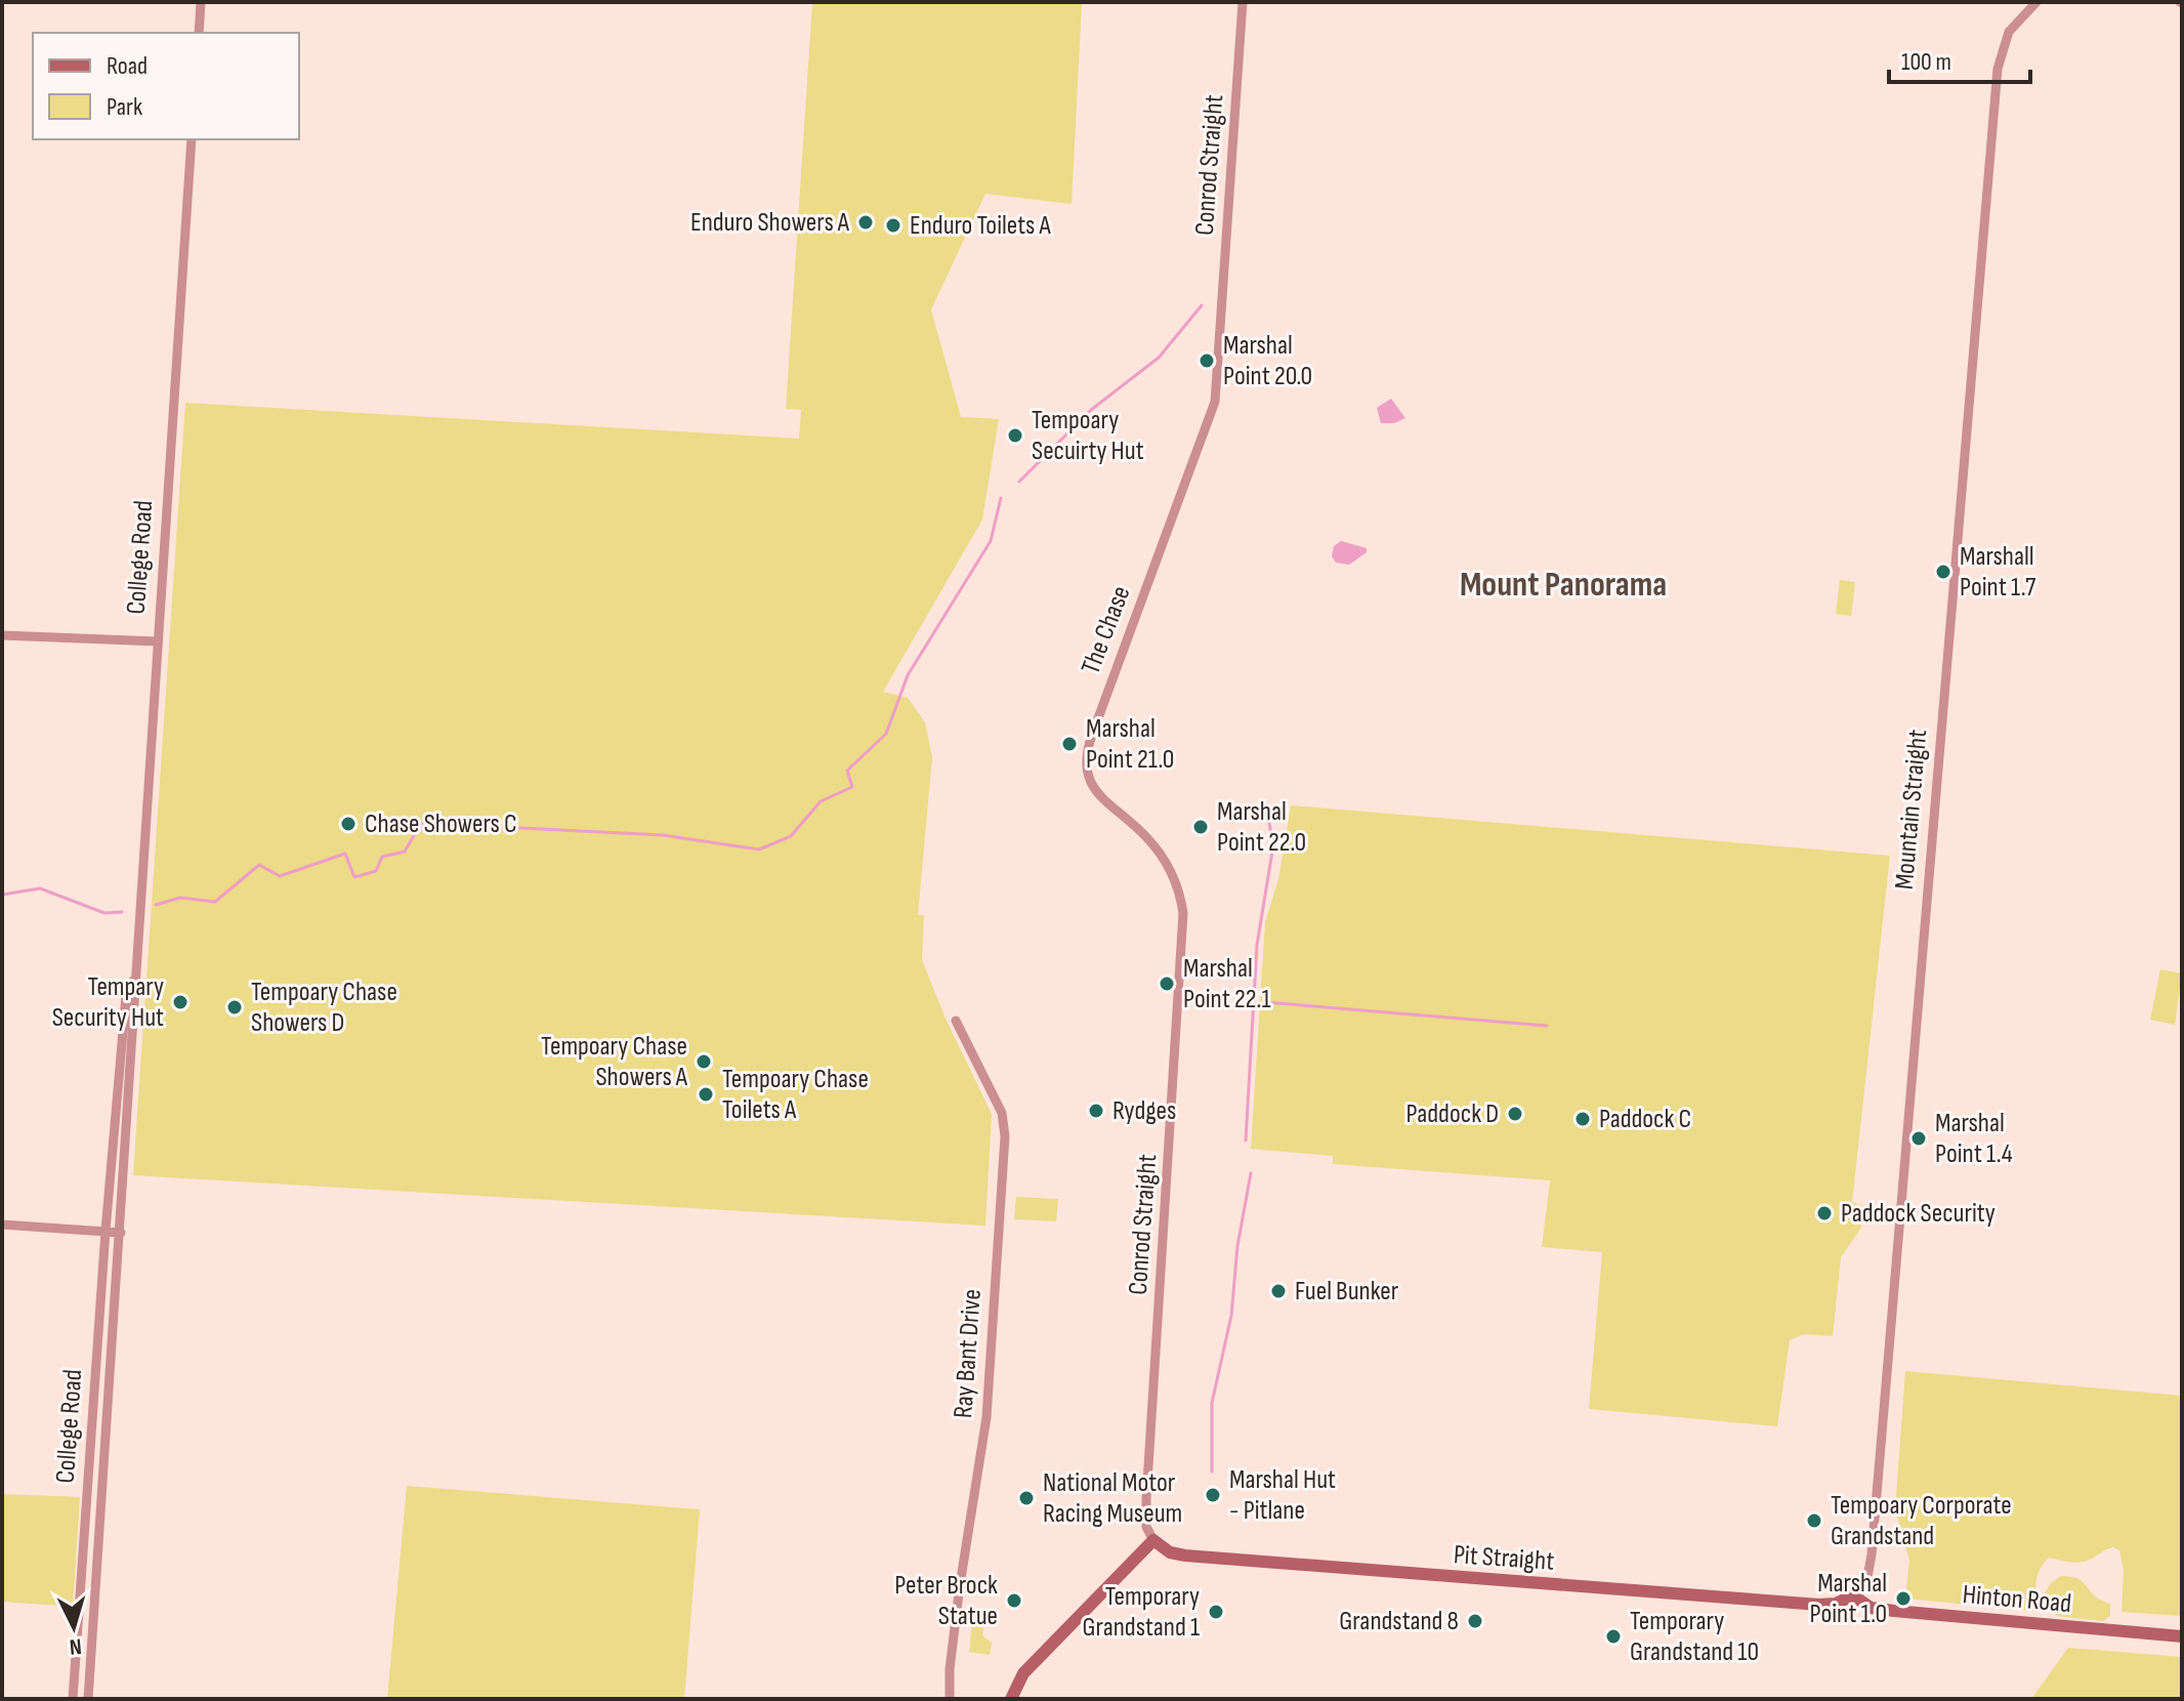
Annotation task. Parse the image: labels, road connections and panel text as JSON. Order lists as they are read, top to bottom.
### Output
{
  "streets": {
    "street": [
      "Conrod Straight",
      "College Road",
      "The Chase",
      "Mountain Straight",
      "Ray Bant Drive",
      "Pit Straight",
      "Hinton Road"
    ]
  },
  "crossings": [
    ["Conrod Straight", "The Chase"],
    ["Conrod Straight", "Pit Straight"],
    ["Mountain Straight", "Pit Straight"],
    ["Mountain Straight", "Hinton Road"],
    ["Pit Straight", "Hinton Road"]
  ],
  "districts": ["Mount Panorama"],
  "places": [
    "Enduro Showers A",
    "Enduro Toilets A",
    "Marshal Point 20.0",
    "Tempoary Secuirty Hut",
    "Marshall Point 1.7",
    "Marshal Point 21.0",
    "Chase Showers C",
    "Marshal Point 22.0",
    "Marshal Point 22.1",
    "Tempary Security Hut",
    "Tempoary Chase Showers D",
    "Tempoary Chase Showers A",
    "Tempoary Chase Toilets A",
    "Rydges",
    "Paddock D",
    "Paddock C",
    "Marshal Point 1.4",
    "Paddock Security",
    "Fuel Bunker",
    "Marshal Hut - Pitlane",
    "National Motor Racing Museum",
    "Tempoary Corporate Grandstand",
    "Marshal Point 1.0",
    "Peter Brock Statue",
    "Temporary Grandstand 1",
    "Grandstand 8",
    "Temporary Grandstand 10"
  ],
  "legend": ["Road", "Park"],
  "scale_bar": "100 m",
  "north": "bottom"
}
